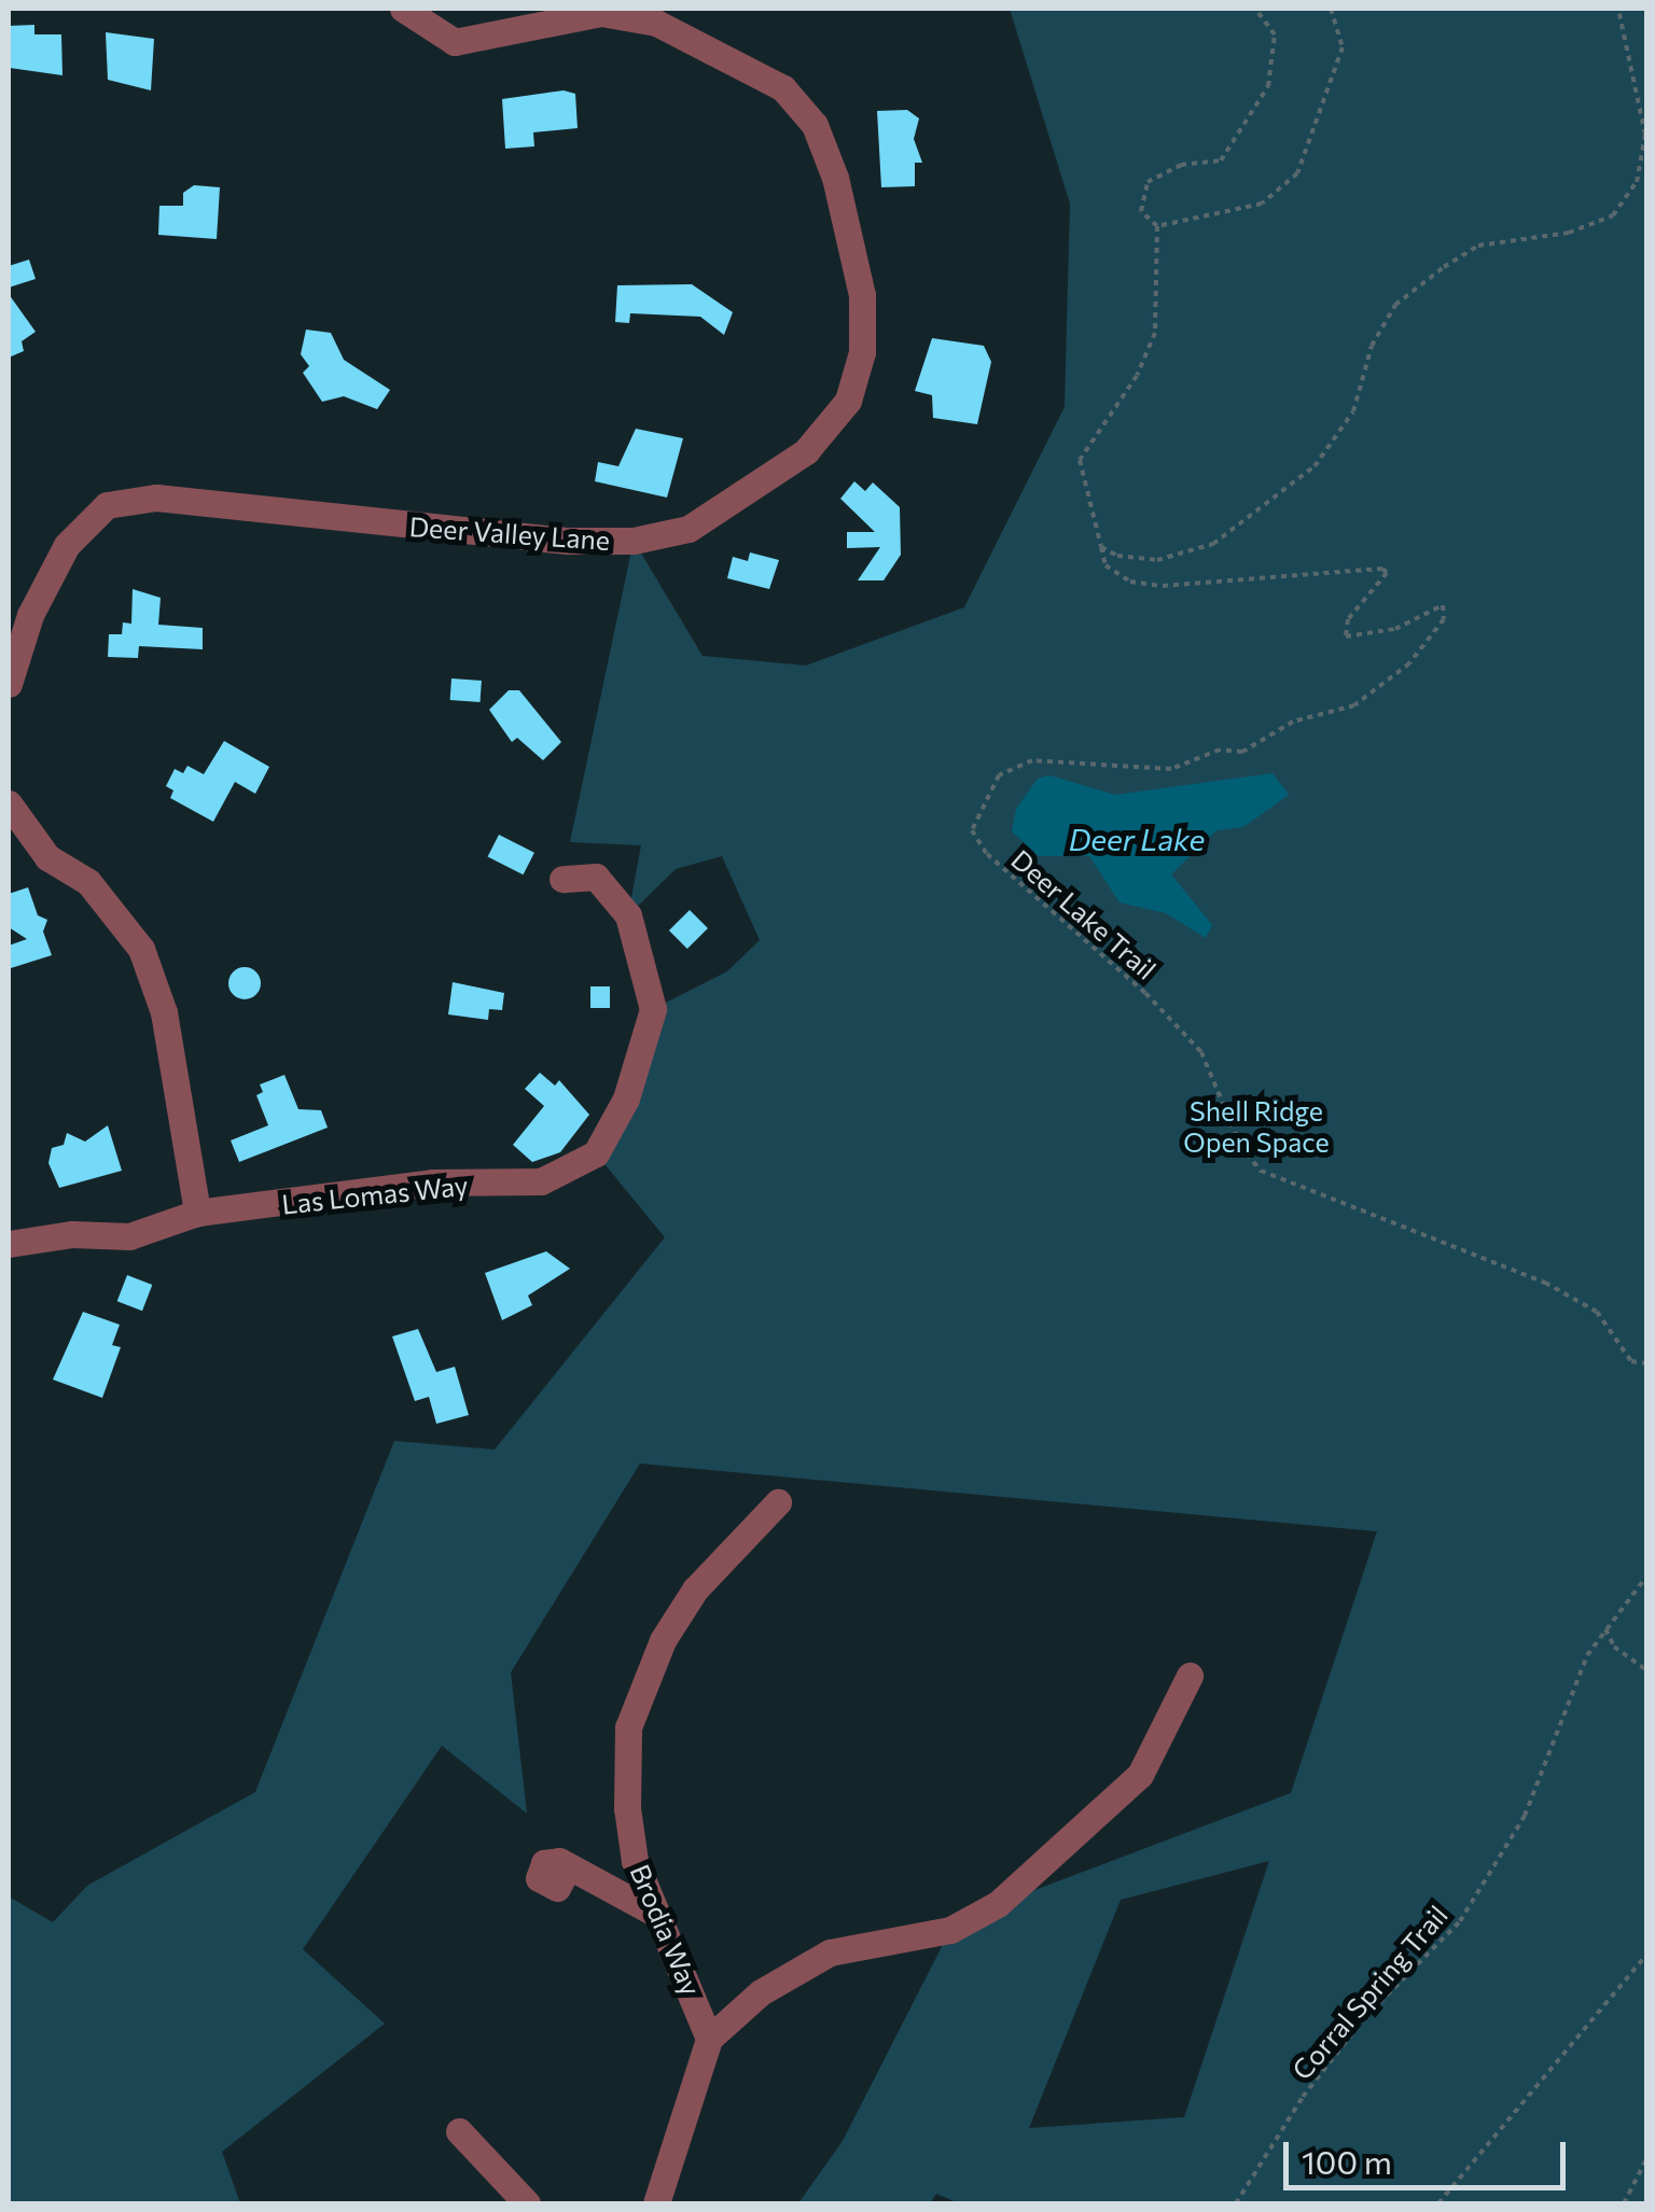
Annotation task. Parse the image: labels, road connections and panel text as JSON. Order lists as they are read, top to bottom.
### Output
{
  "streets": {
    "street": ["Deer Valley Lane", "Las Lomas Way", "Brodia Way"],
    "path": ["Deer Lake Trail", "Corral Spring Trail"]
  },
  "water": ["Deer Lake"],
  "parks": ["Shell Ridge Open Space"],
  "scale_bar": "100 m"
}
